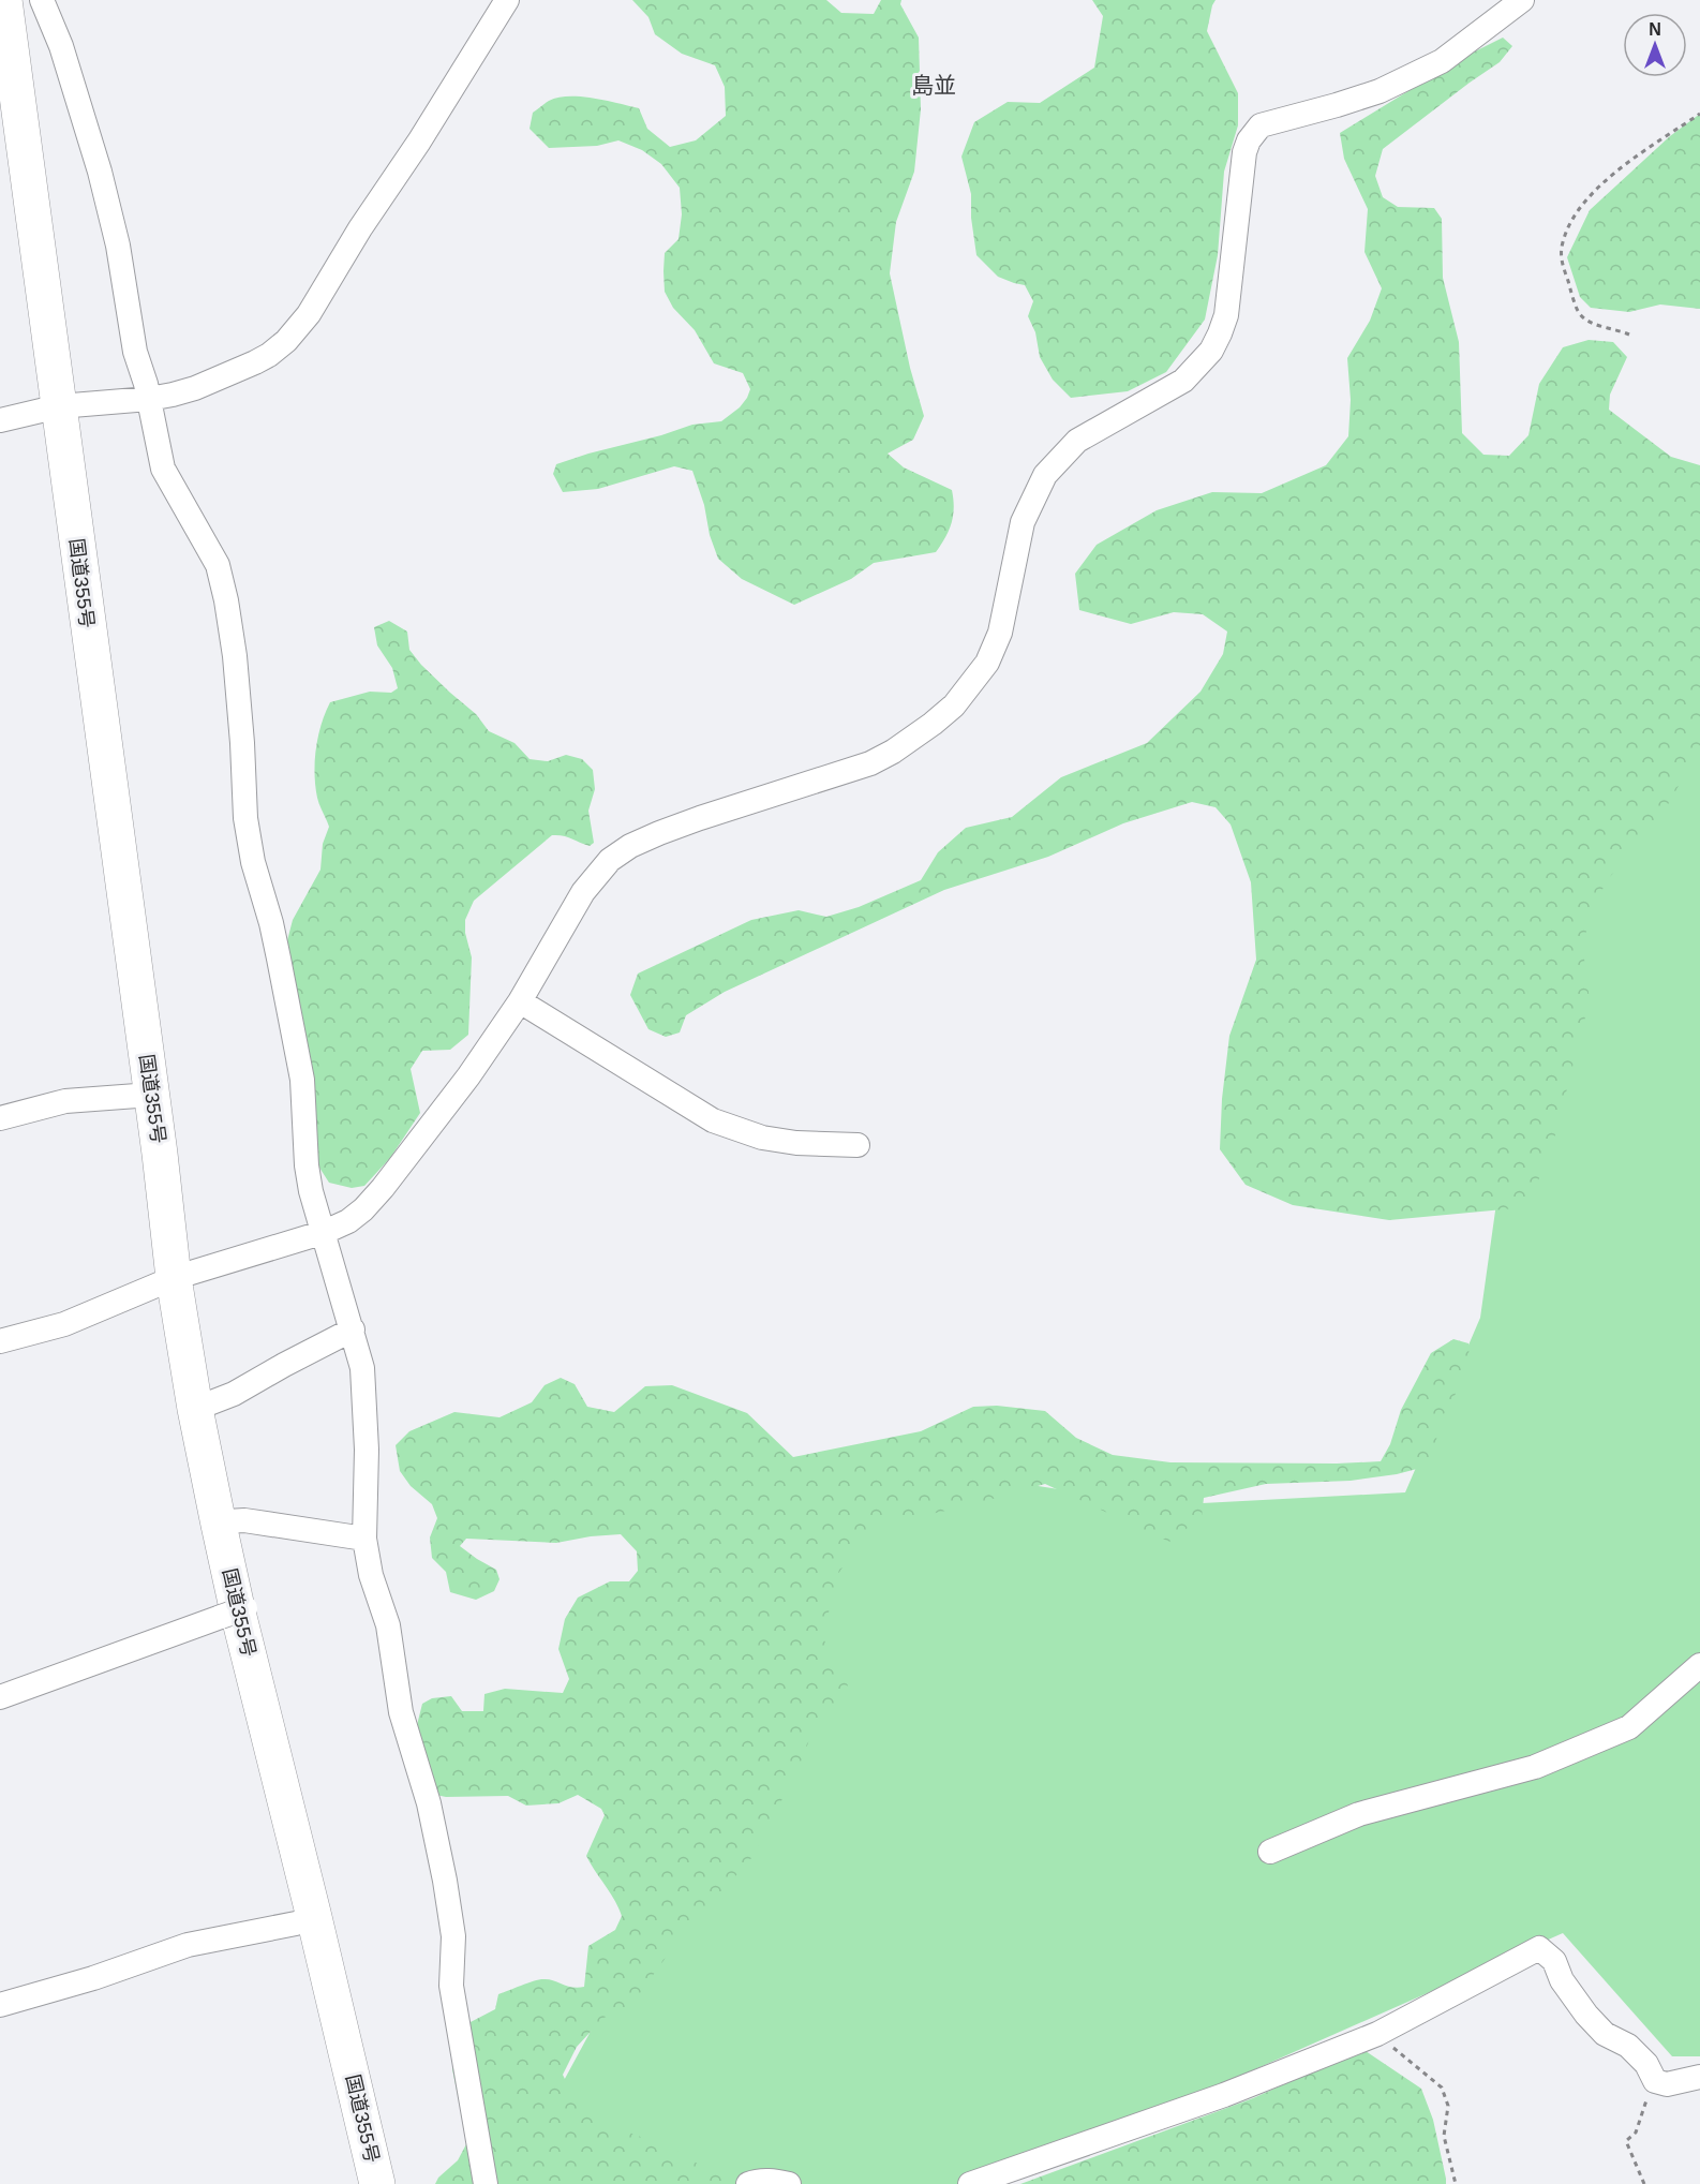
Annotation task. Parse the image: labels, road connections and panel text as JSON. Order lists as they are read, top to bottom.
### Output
{
  "streets": {
    "highway": ["国道355号"]
  },
  "districts": ["島並"],
  "north": "top"
}
